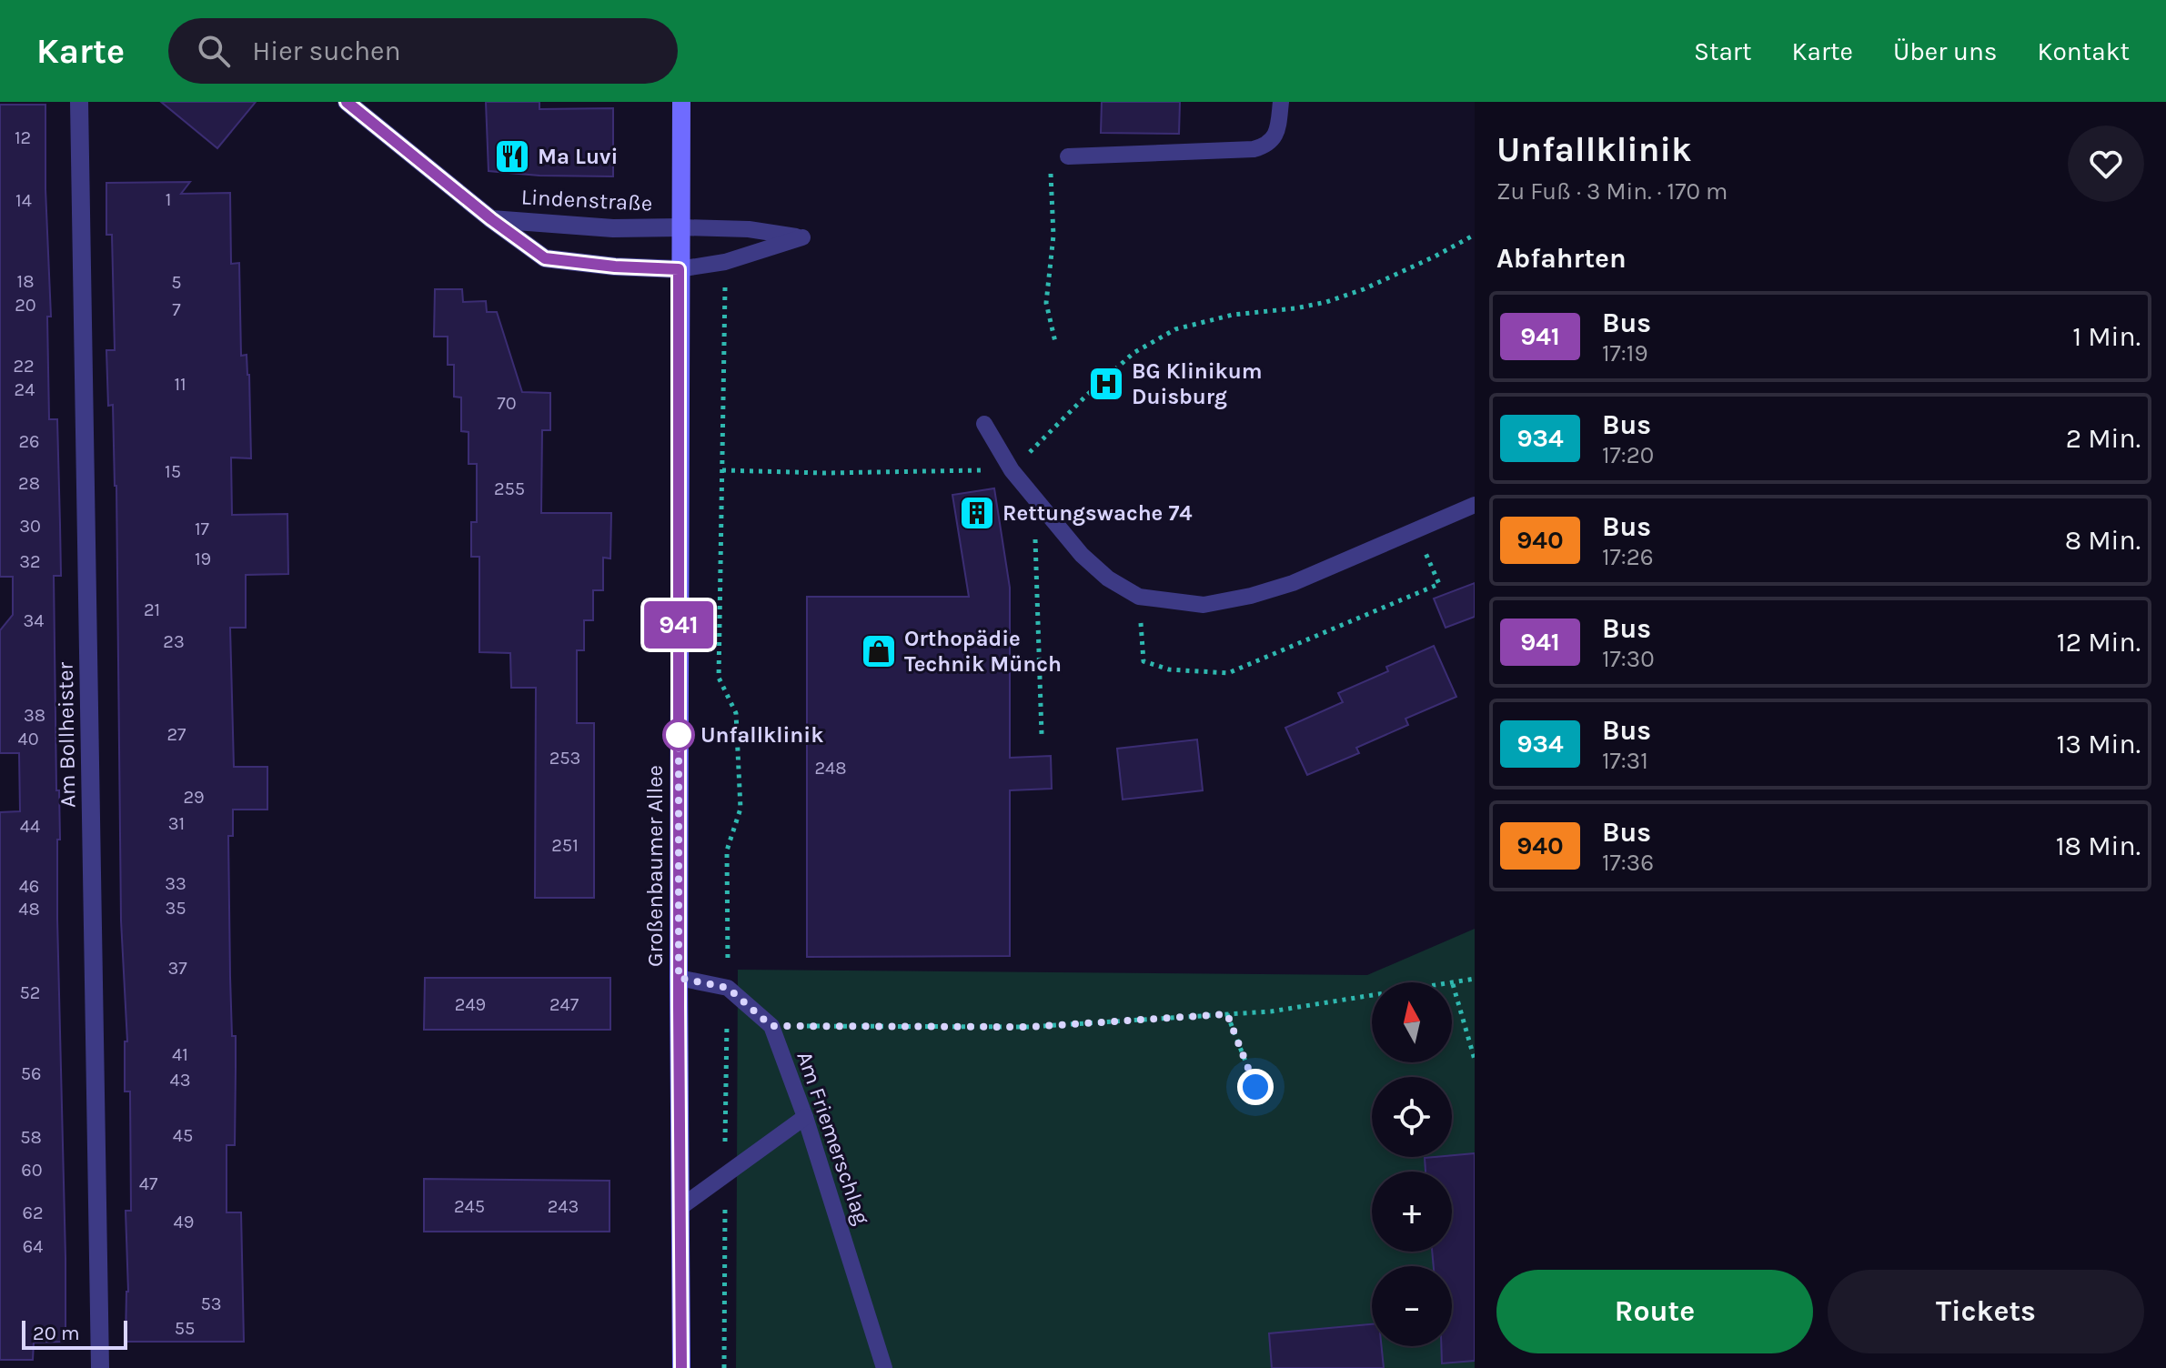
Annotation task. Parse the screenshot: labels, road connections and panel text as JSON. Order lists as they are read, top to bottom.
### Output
{
  "streets": {
    "main road": ["Großenbaumer Allee"],
    "street": ["Lindenstraße", "Am Bollheister"],
    "lane": ["Am Friemerschlag"]
  },
  "crossings": [
    ["Lindenstraße", "Großenbaumer Allee"],
    ["Großenbaumer Allee", "Am Friemerschlag"]
  ],
  "places": {
    "restaurant": ["Ma Luvi"],
    "hospital": ["BG Klinikum Duisburg"],
    "building": ["Rettungswache 74"],
    "shop": ["Orthopädie Technik Münch"],
    "other": ["Unfallklinik"]
  },
  "lines": ["bus line 941"],
  "house_numbers": [
    "12",
    "1",
    "14",
    "18",
    "5",
    "20",
    "7",
    "22",
    "11",
    "24",
    "70",
    "26",
    "15",
    "28",
    "255",
    "30",
    "17",
    "19",
    "32",
    "21",
    "34",
    "23",
    "38",
    "27",
    "40",
    "253",
    "248",
    "29",
    "31",
    "44",
    "251",
    "33",
    "46",
    "35",
    "48",
    "37",
    "52",
    "249",
    "247",
    "41",
    "56",
    "43",
    "45",
    "58",
    "60",
    "47",
    "245",
    "243",
    "62",
    "49",
    "64",
    "53",
    "55"
  ],
  "scale_bar": "20 m",
  "north": "top",
  "page": {
    "header": "Karte",
    "search": "Hier suchen",
    "nav": [
      "Start",
      "Karte",
      "Über uns",
      "Kontakt"
    ],
    "on_map": "941",
    "heading": [
      ["Unfallklinik", "Zu Fuß · 3 Min. · 170 m"],
      "Abfahrten"
    ],
    "list": [
      {
        "mark": "941",
        "name": "Bus",
        "note": "17:19",
        "value": "1 Min."
      },
      {
        "mark": "934",
        "name": "Bus",
        "note": "17:20",
        "value": "2 Min."
      },
      {
        "mark": "940",
        "name": "Bus",
        "note": "17:26",
        "value": "8 Min."
      },
      {
        "mark": "941",
        "name": "Bus",
        "note": "17:30",
        "value": "12 Min."
      },
      {
        "mark": "934",
        "name": "Bus",
        "note": "17:31",
        "value": "13 Min."
      },
      {
        "mark": "940",
        "name": "Bus",
        "note": "17:36",
        "value": "18 Min."
      }
    ],
    "map_buttons": ["+", "−"],
    "buttons": ["Route", "Tickets"],
    "scale": "20 m"
  }
}
